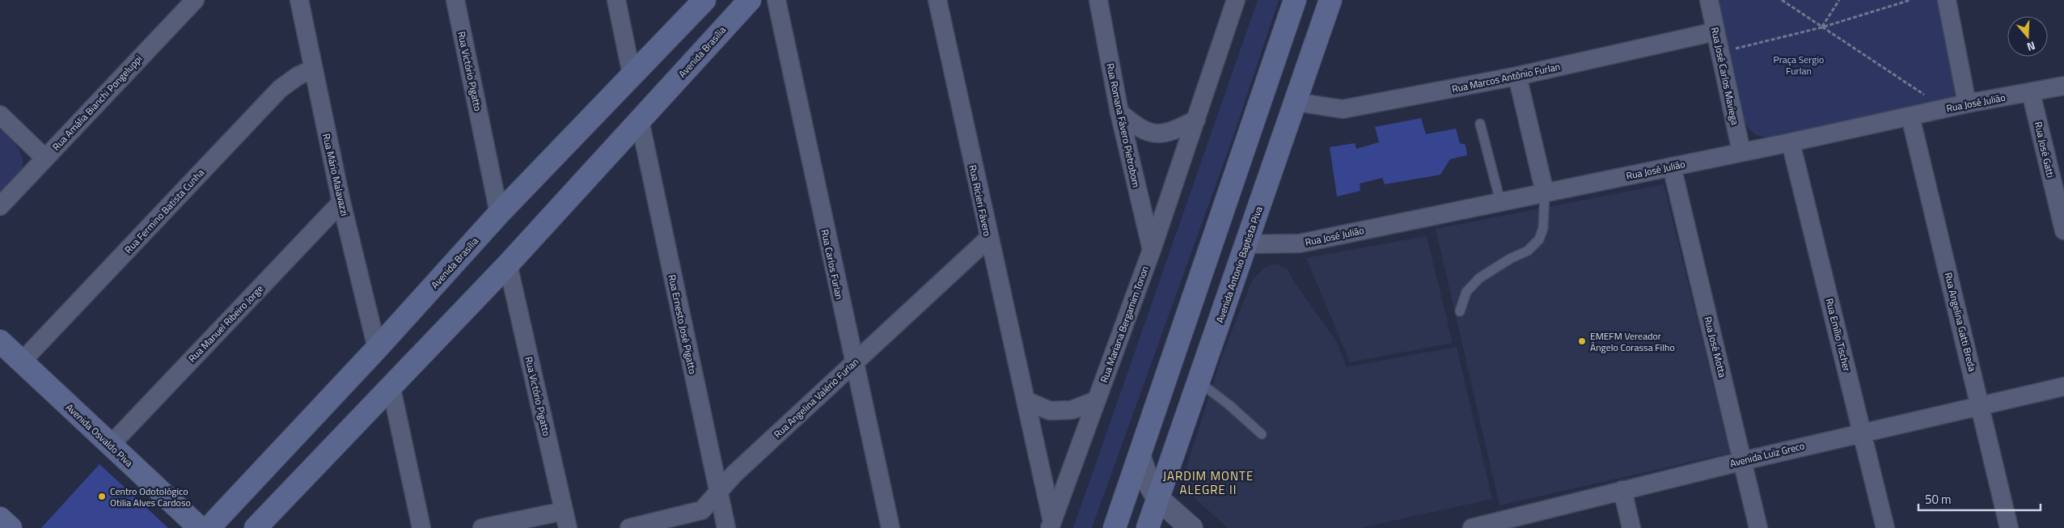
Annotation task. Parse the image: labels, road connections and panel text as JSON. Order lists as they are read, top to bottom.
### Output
{
  "streets": {
    "main road": ["Avenida Brasília", "Avenida Antonio Baptista Piva", "Avenida Osvaldo Piva"],
    "street": [
      "Rua Victório Pigatto",
      "Rua José Carlos Maviega",
      "Rua Marcos Antônio Furlan",
      "Rua Amália Bianchi Pongeluppi",
      "Rua José Julião",
      "Rua Romana Fávero Pietrobom",
      "Rua José Gatti",
      "Rua Mário Malavazzi",
      "Rua Ricieri Fávero",
      "Rua Fermino Batista Cunha",
      "Rua Carlos Furlan",
      "Rua Angelina Gatti Breda",
      "Rua Manuel Ribeiro Jorge",
      "Rua Ernesto José Pigatto",
      "Rua Mariana Bergamim Tonon",
      "Rua Emílio Tischer",
      "Rua José Motta",
      "Rua Angelina Valério Furlan",
      "Avenida Luiz Greco"
    ]
  },
  "crossings": [
    ["Avenida Brasília", "Rua Victório Pigatto"],
    ["Avenida Brasília", "Rua Mário Malavazzi"],
    ["Avenida Brasília", "Rua Ernesto José Pigatto"],
    ["Rua José Carlos Maviega", "Rua Marcos Antônio Furlan"],
    ["Rua José Carlos Maviega", "Rua José Julião"],
    ["Rua Marcos Antônio Furlan", "Avenida Antonio Baptista Piva"],
    ["Rua José Julião", "Rua José Gatti"],
    ["Rua José Julião", "Avenida Antonio Baptista Piva"],
    ["Rua José Julião", "Rua Angelina Gatti Breda"],
    ["Rua José Julião", "Rua Emílio Tischer"],
    ["Rua José Julião", "Rua José Motta"],
    ["Rua Romana Fávero Pietrobom", "Rua Mariana Bergamim Tonon"],
    ["Rua Mário Malavazzi", "Rua Fermino Batista Cunha"],
    ["Rua Mário Malavazzi", "Rua Manuel Ribeiro Jorge"],
    ["Rua Ricieri Fávero", "Rua Mariana Bergamim Tonon"],
    ["Rua Ricieri Fávero", "Rua Angelina Valério Furlan"],
    ["Rua Fermino Batista Cunha", "Avenida Osvaldo Piva"],
    ["Rua Carlos Furlan", "Rua Angelina Valério Furlan"],
    ["Rua Angelina Gatti Breda", "Avenida Luiz Greco"],
    ["Rua Manuel Ribeiro Jorge", "Avenida Osvaldo Piva"],
    ["Rua Ernesto José Pigatto", "Rua Angelina Valério Furlan"],
    ["Rua Emílio Tischer", "Avenida Luiz Greco"],
    ["Rua José Motta", "Avenida Luiz Greco"]
  ],
  "districts": ["JARDIM MONTE ALEGRE II"],
  "parks": ["Praça Sergio Furlan"],
  "places": ["EMEFM Vereador Ângelo Corassa Filho", "Centro Odotológico Otilia Alves Cardoso"],
  "scale_bar": "50 m",
  "north": "bottom"
}
